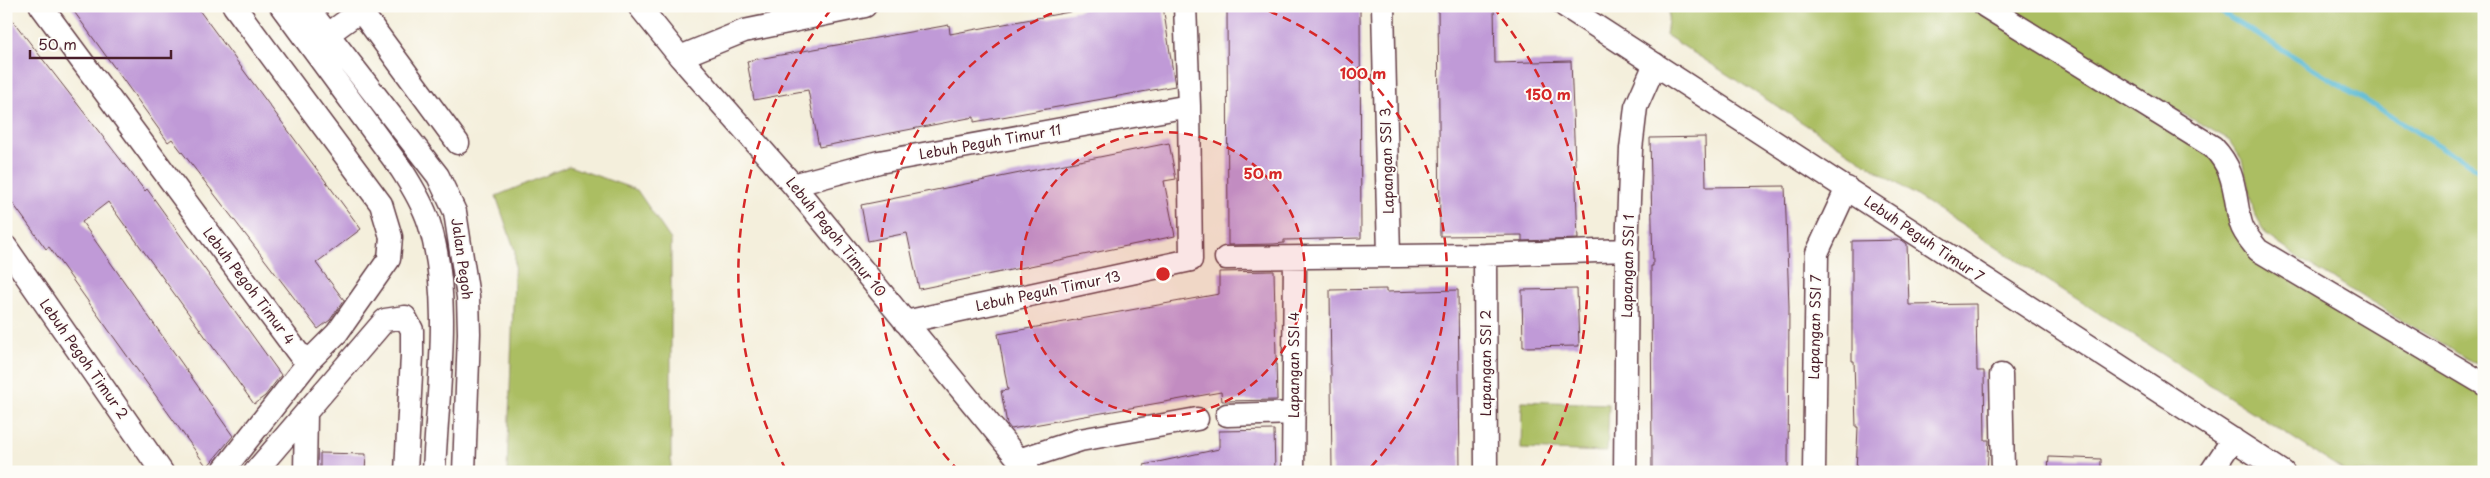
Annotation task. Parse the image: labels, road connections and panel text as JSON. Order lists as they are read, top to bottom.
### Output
{
  "streets": {
    "street": [
      "Lebuh Peguh Timur 11",
      "Lapangan SSI 3",
      "Lebuh Pegoh Timur 10",
      "Lebuh Peguh Timur 7",
      "Jalan Pegoh",
      "Lapangan SSI 1",
      "Lebuh Pegoh Timur 4",
      "Lebuh Peguh Timur 13",
      "Lapangan SSI 7",
      "Lebuh Pegoh Timur 2",
      "Lapangan SSI 2",
      "Lapangan SSI 4"
    ]
  },
  "crossings": [
    ["Lebuh Peguh Timur 11", "Lebuh Pegoh Timur 10"],
    ["Lebuh Peguh Timur 11", "Lebuh Peguh Timur 13"],
    ["Lebuh Pegoh Timur 10", "Lebuh Peguh Timur 13"],
    ["Lebuh Peguh Timur 7", "Lapangan SSI 1"],
    ["Lebuh Peguh Timur 7", "Lapangan SSI 7"]
  ],
  "scale_bar": "50 m",
  "rings": ["100 m", "150 m", "50 m"]
}
